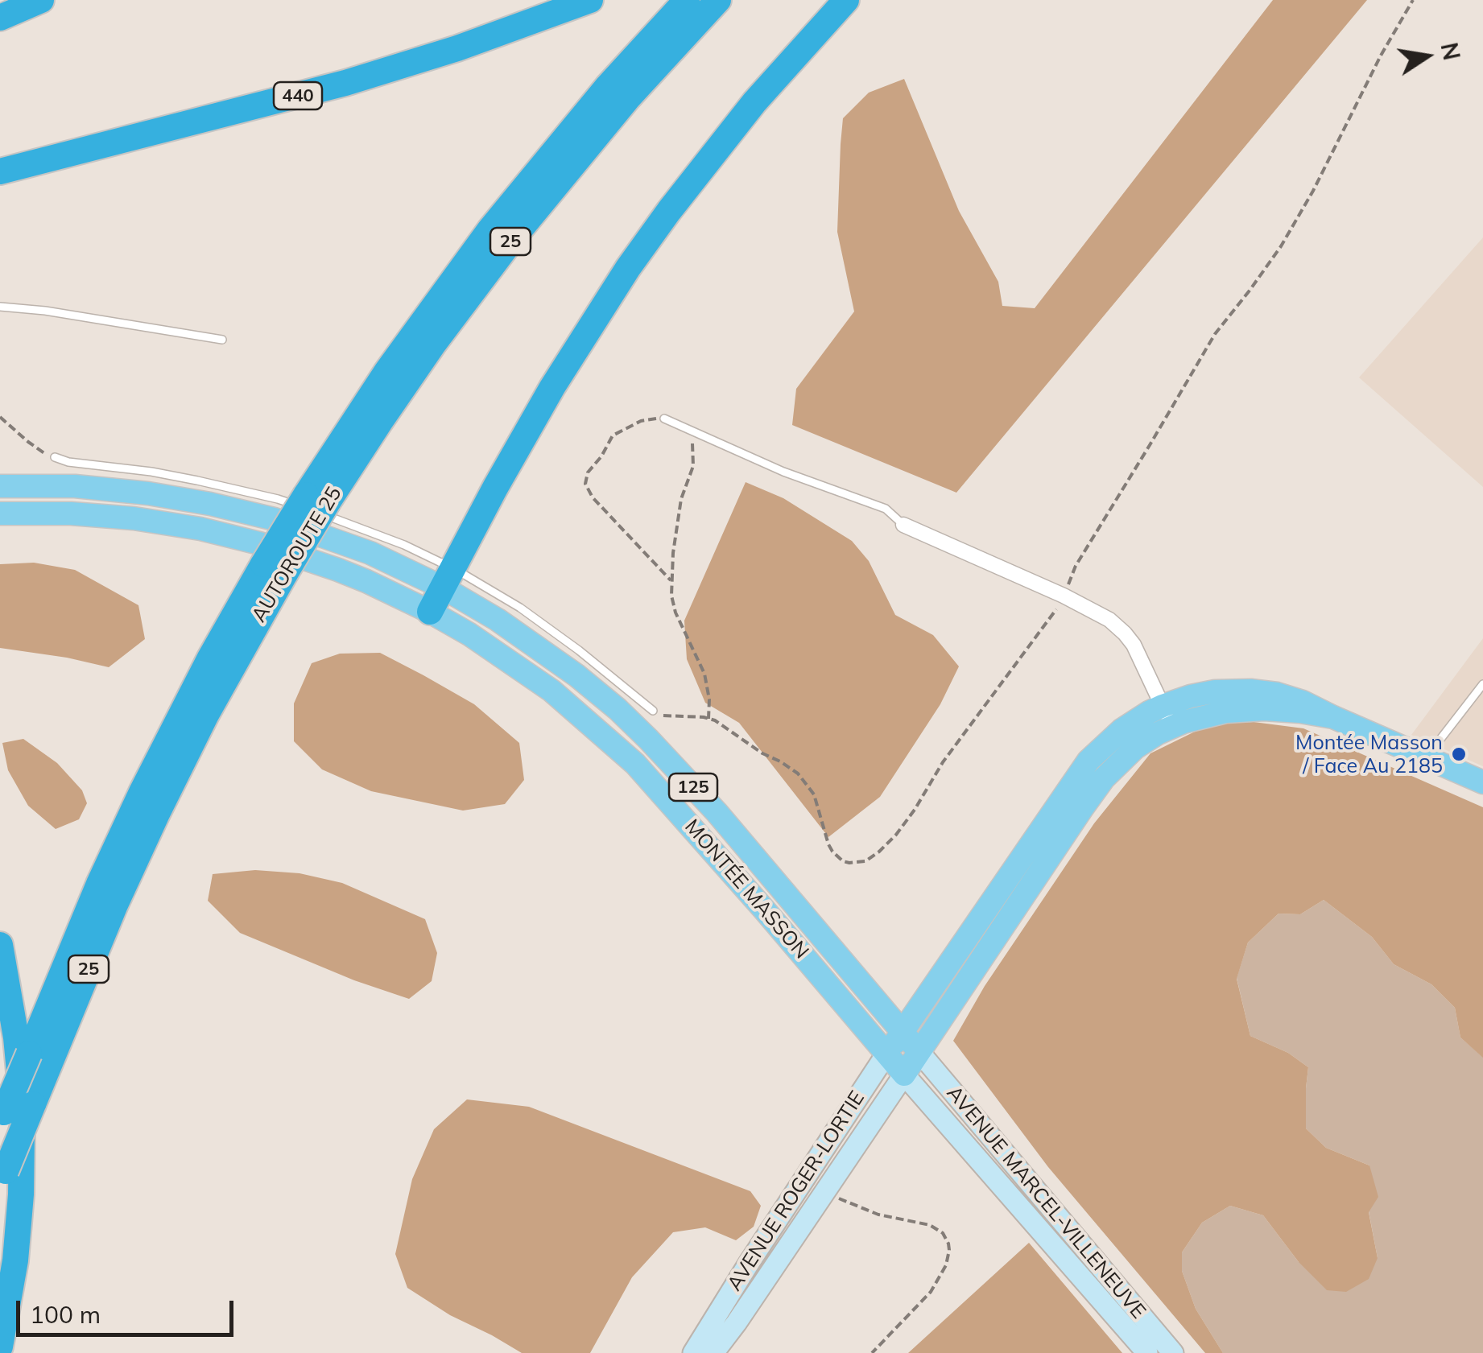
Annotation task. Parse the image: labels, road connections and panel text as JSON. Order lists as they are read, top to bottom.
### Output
{
  "streets": {
    "highway": ["440", "25", "AUTOROUTE 25"],
    "main road": ["125", "MONTÉE MASSON", "AVENUE ROGER-LORTIE"],
    "street": ["AVENUE MARCEL-VILLENEUVE"]
  },
  "crossings": [
    ["MONTÉE MASSON", "AVENUE ROGER-LORTIE"],
    ["MONTÉE MASSON", "AVENUE MARCEL-VILLENEUVE"],
    ["AVENUE ROGER-LORTIE", "AVENUE MARCEL-VILLENEUVE"]
  ],
  "places": ["Montée Masson / Face Au 2185"],
  "scale_bar": "100 m",
  "north": "right"
}
